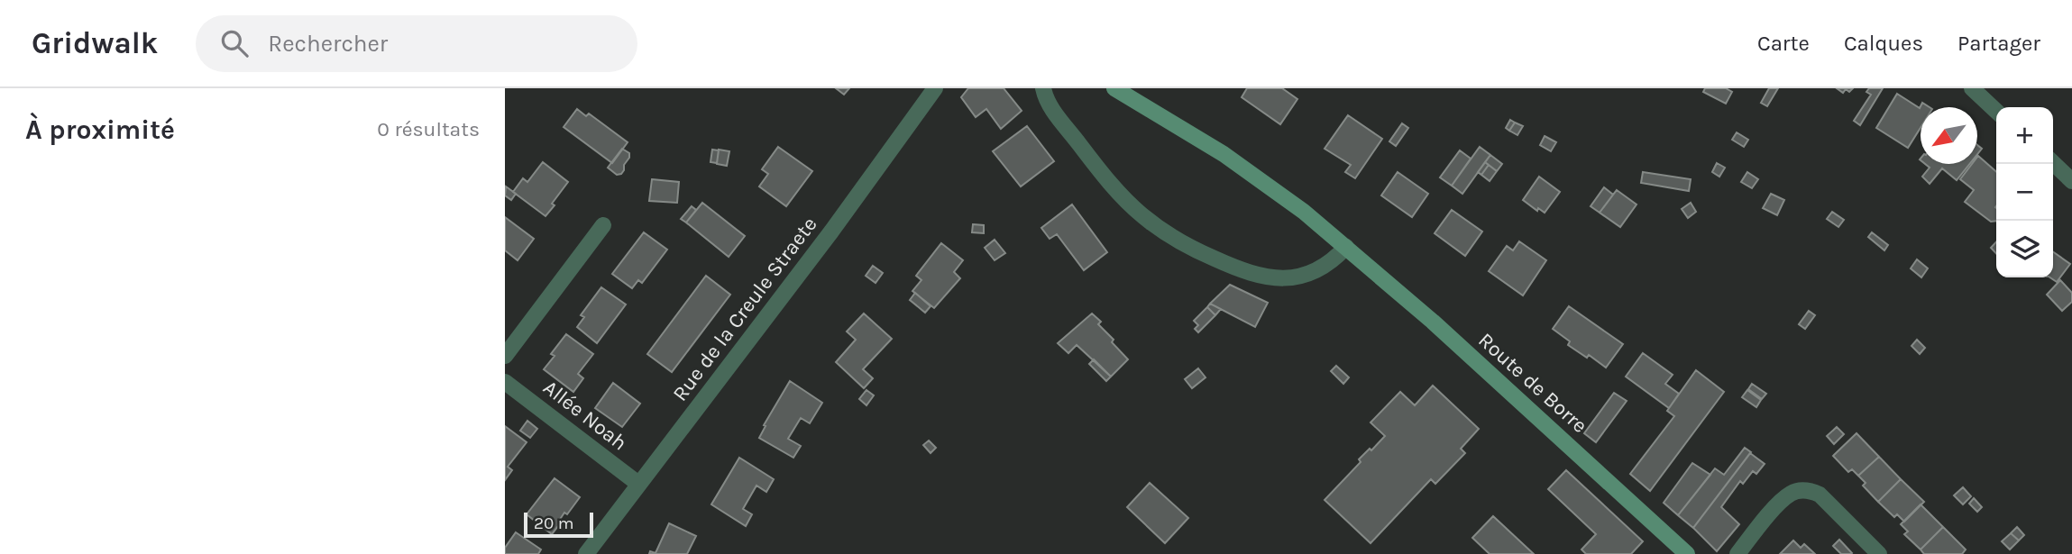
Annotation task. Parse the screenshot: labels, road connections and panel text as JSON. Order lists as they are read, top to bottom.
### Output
{
  "streets": {
    "main road": ["Route de Borre"],
    "street": ["Rue de la Creule Straete", "Allée Noah"]
  },
  "crossings": [
    ["Rue de la Creule Straete", "Allée Noah"]
  ],
  "scale_bar": "20 m",
  "north": "bottom left",
  "page": {
    "header": "Gridwalk",
    "search": "Rechercher",
    "nav": ["Carte", "Calques", "Partager"],
    "heading": ["À proximité", "0 résultats"],
    "map_buttons": ["+", "−"],
    "scale": "20 m"
  }
}
